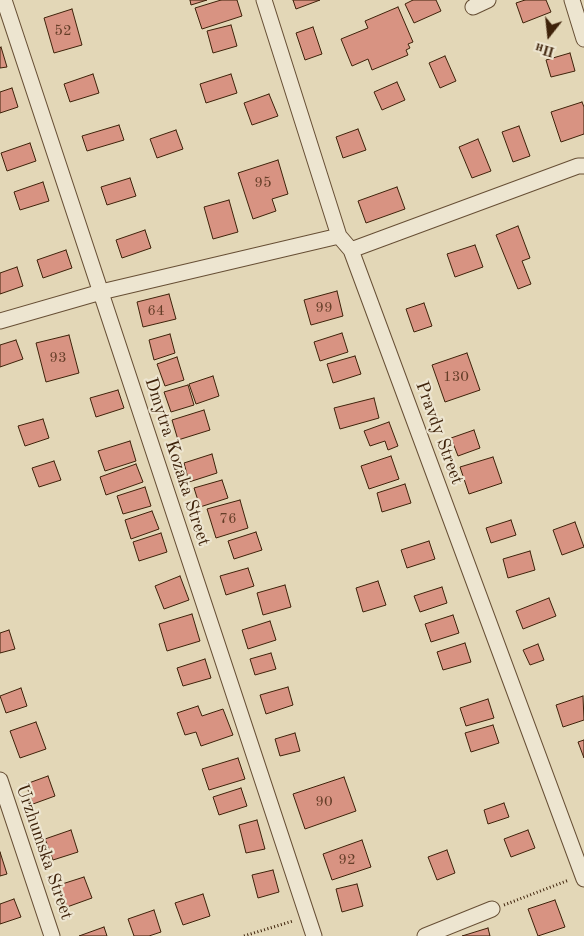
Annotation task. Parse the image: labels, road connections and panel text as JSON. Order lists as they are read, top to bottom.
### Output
{
  "streets": {
    "street": ["Pravdy Street", "Dmytra Kozaka Street", "Urzhumska Street"]
  },
  "house_numbers": [
    "52",
    "95",
    "99",
    "64",
    "93",
    "130",
    "76",
    "90",
    "92"
  ],
  "north": "bottom"
}
